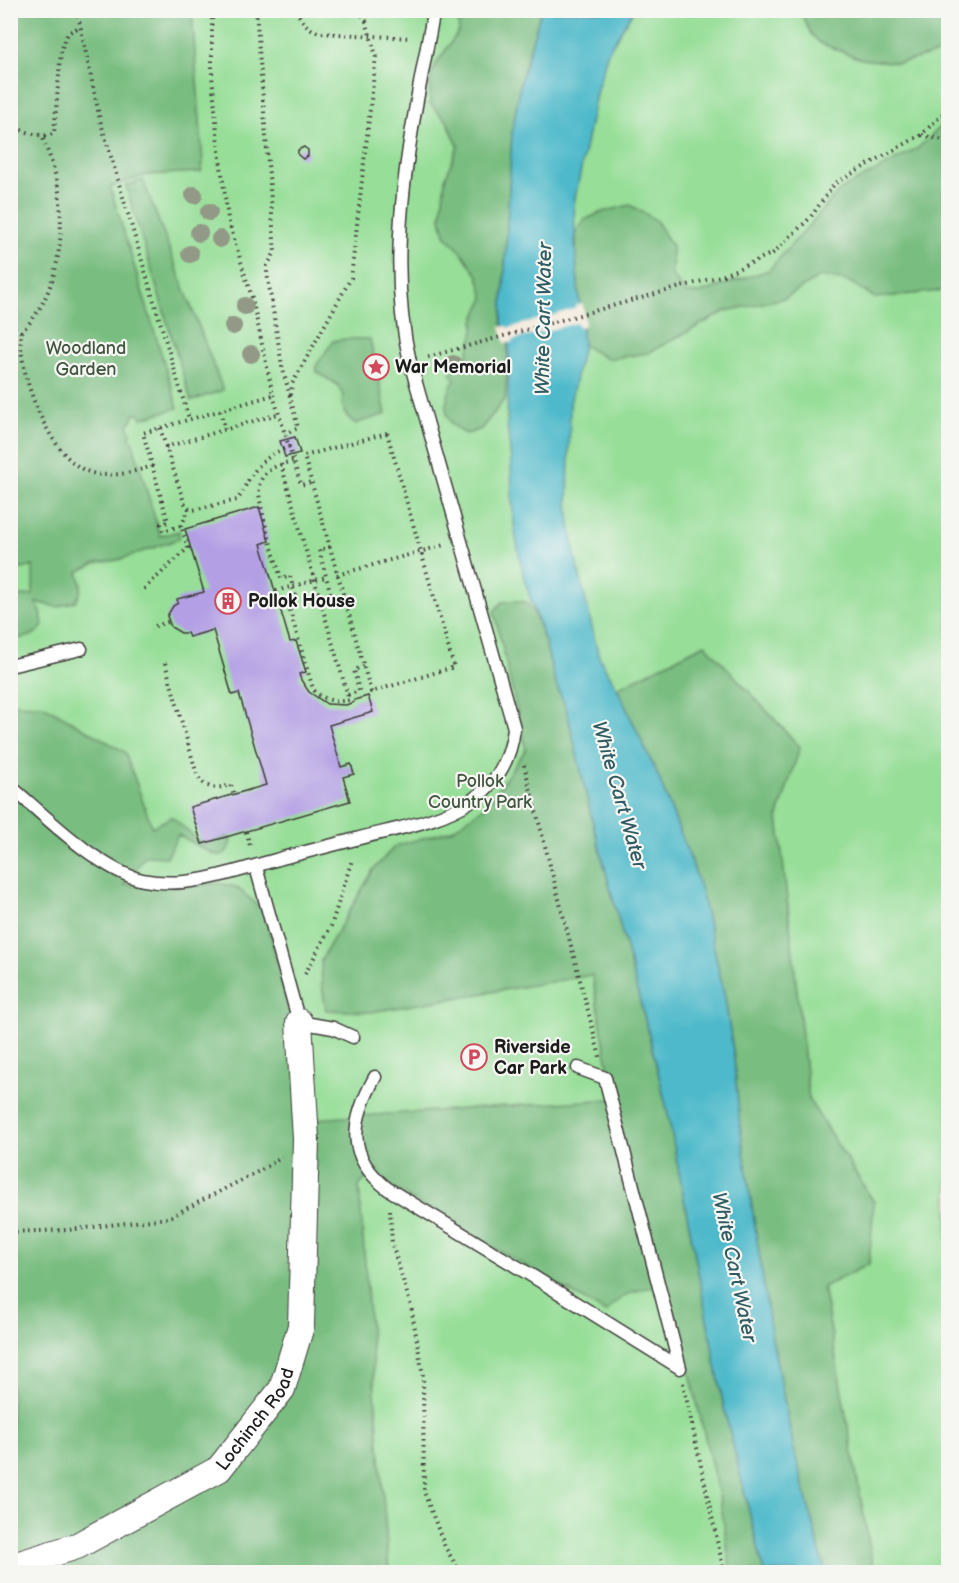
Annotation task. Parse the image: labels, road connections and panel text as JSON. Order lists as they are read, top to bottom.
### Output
{
  "streets": {
    "street": ["Lochinch Road"]
  },
  "water": ["White Cart Water"],
  "parks": ["Woodland Garden", "Pollok Country Park"],
  "places": {
    "place": ["War Memorial"],
    "building": ["Pollok House"],
    "parking": ["Riverside Car Park"]
  }
}
